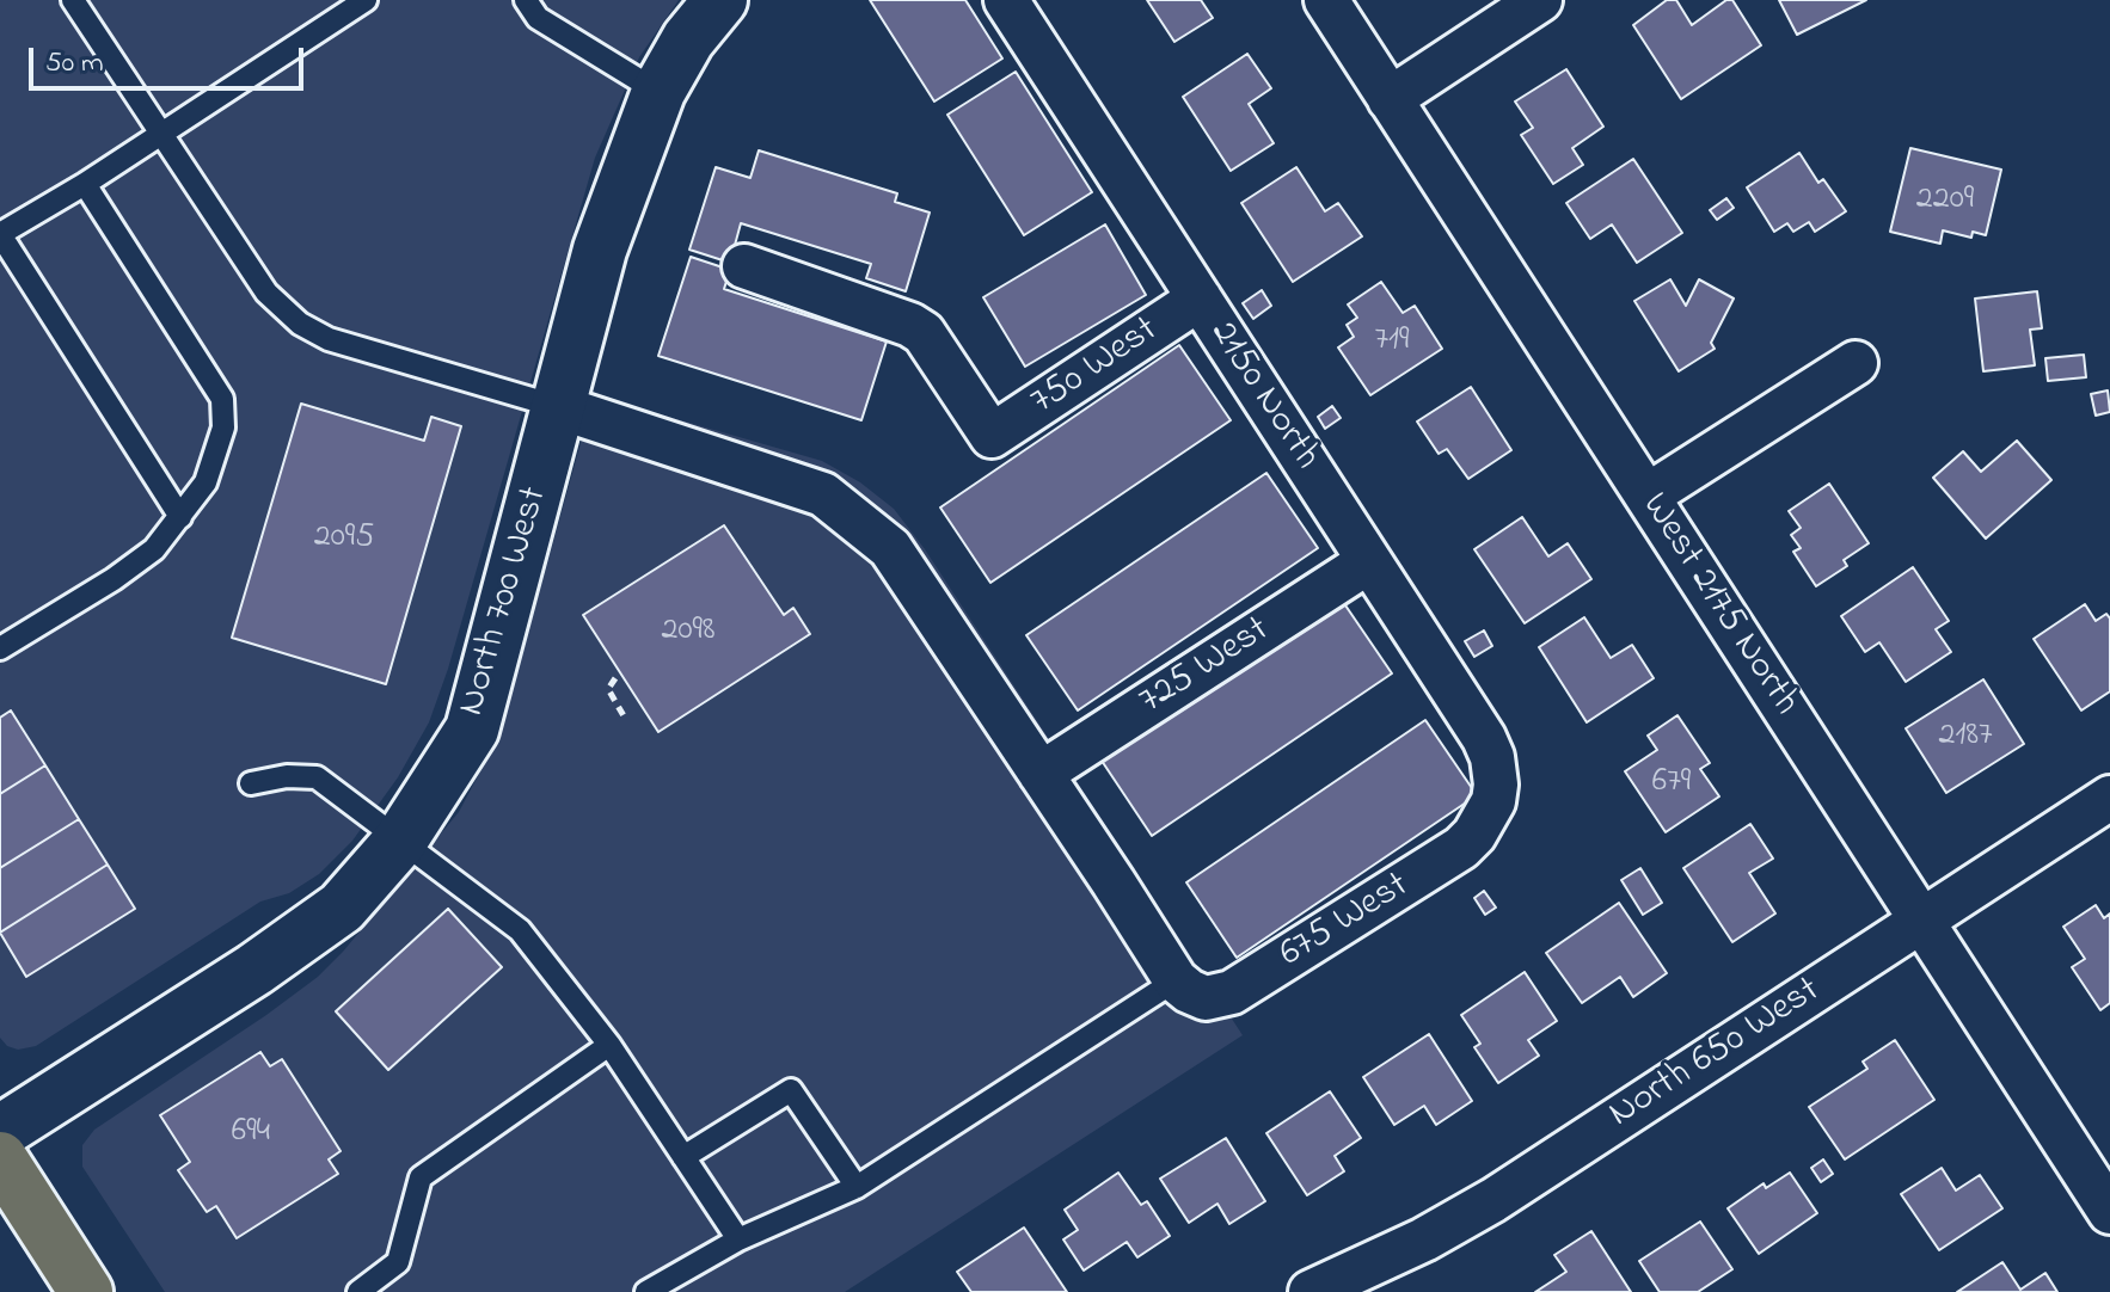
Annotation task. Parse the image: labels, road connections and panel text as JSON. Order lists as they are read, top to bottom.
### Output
{
  "streets": {
    "street": [
      "750 West",
      "2150 North",
      "North 700 West",
      "West 2175 North",
      "725 West",
      "675 West",
      "North 650 West"
    ]
  },
  "crossings": [
    ["750 West", "2150 North"],
    ["2150 North", "725 West"],
    ["2150 North", "675 West"],
    ["West 2175 North", "North 650 West"]
  ],
  "house_numbers": [
    "2209",
    "719",
    "2095",
    "2098",
    "2187",
    "679",
    "694"
  ],
  "scale_bar": "50 m"
}
